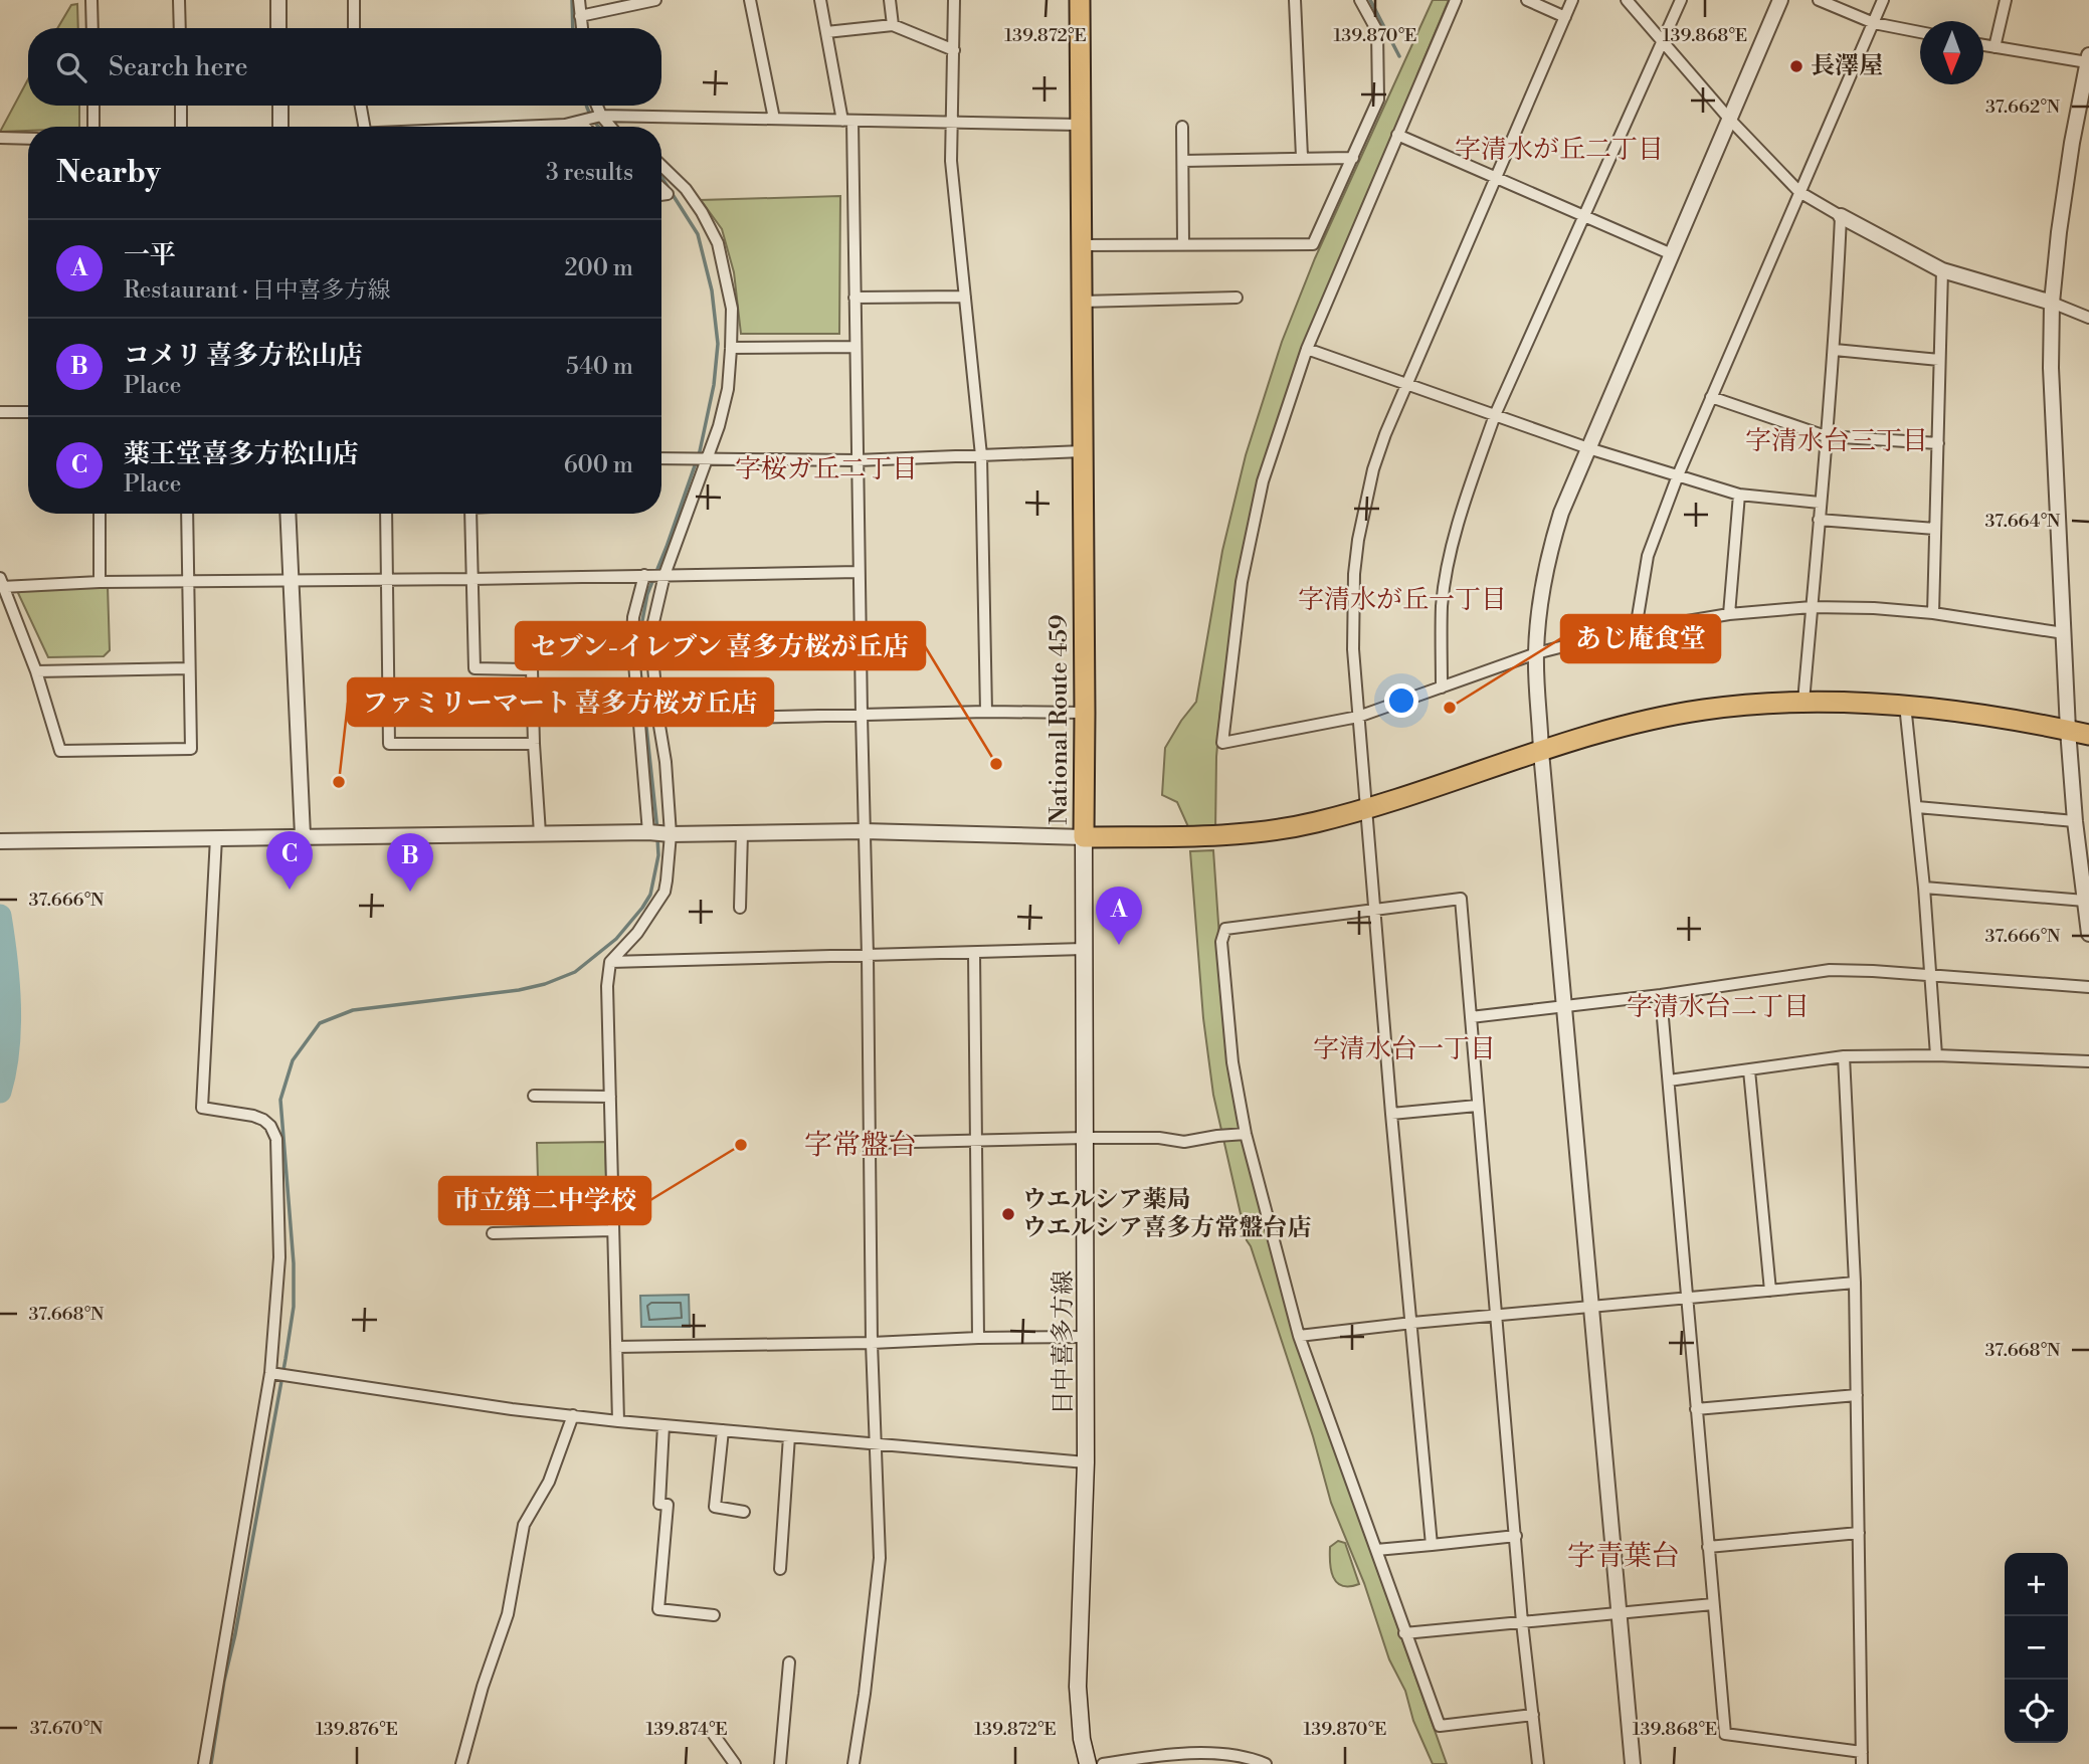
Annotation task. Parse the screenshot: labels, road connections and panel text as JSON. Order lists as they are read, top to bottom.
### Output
{
  "streets": {
    "highway": ["National Route 459"],
    "main road": ["日中喜多方線"]
  },
  "crossings": [
    ["National Route 459", "日中喜多方線"]
  ],
  "districts": [
    "字清水が丘二丁目",
    "字清水台三丁目",
    "字桜ガ丘二丁目",
    "字清水が丘一丁目",
    "字清水台二丁目",
    "字清水台一丁目",
    "字常盤台",
    "字青葉台"
  ],
  "places": [
    "長澤屋",
    "あじ庵食堂",
    "セブン-イレブン 喜多方桜が丘店",
    "ファミリーマート 喜多方桜ガ丘店",
    "市立第二中学校",
    "ウエルシア薬局 ウエルシア喜多方常盤台店"
  ],
  "north": "bottom",
  "page": {
    "search": "Search here",
    "heading": ["Nearby", "3 results"],
    "list": [
      {
        "mark": "A",
        "name": "一平",
        "note": "Restaurant · 日中喜多方線",
        "value": "200 m"
      },
      {
        "mark": "B",
        "name": "コメリ 喜多方松山店",
        "note": "Place",
        "value": "540 m"
      },
      {
        "mark": "C",
        "name": "薬王堂喜多方松山店",
        "note": "Place",
        "value": "600 m"
      }
    ],
    "pins": ["C", "B", "A"],
    "map_buttons": ["+", "−"]
  },
  "coordinates": [
    "139.872°E",
    "139.870°E",
    "139.868°E",
    "37.662°N",
    "37.664°N",
    "37.666°N",
    "37.668°N",
    "37.670°N",
    "139.876°E",
    "139.874°E"
  ]
}
